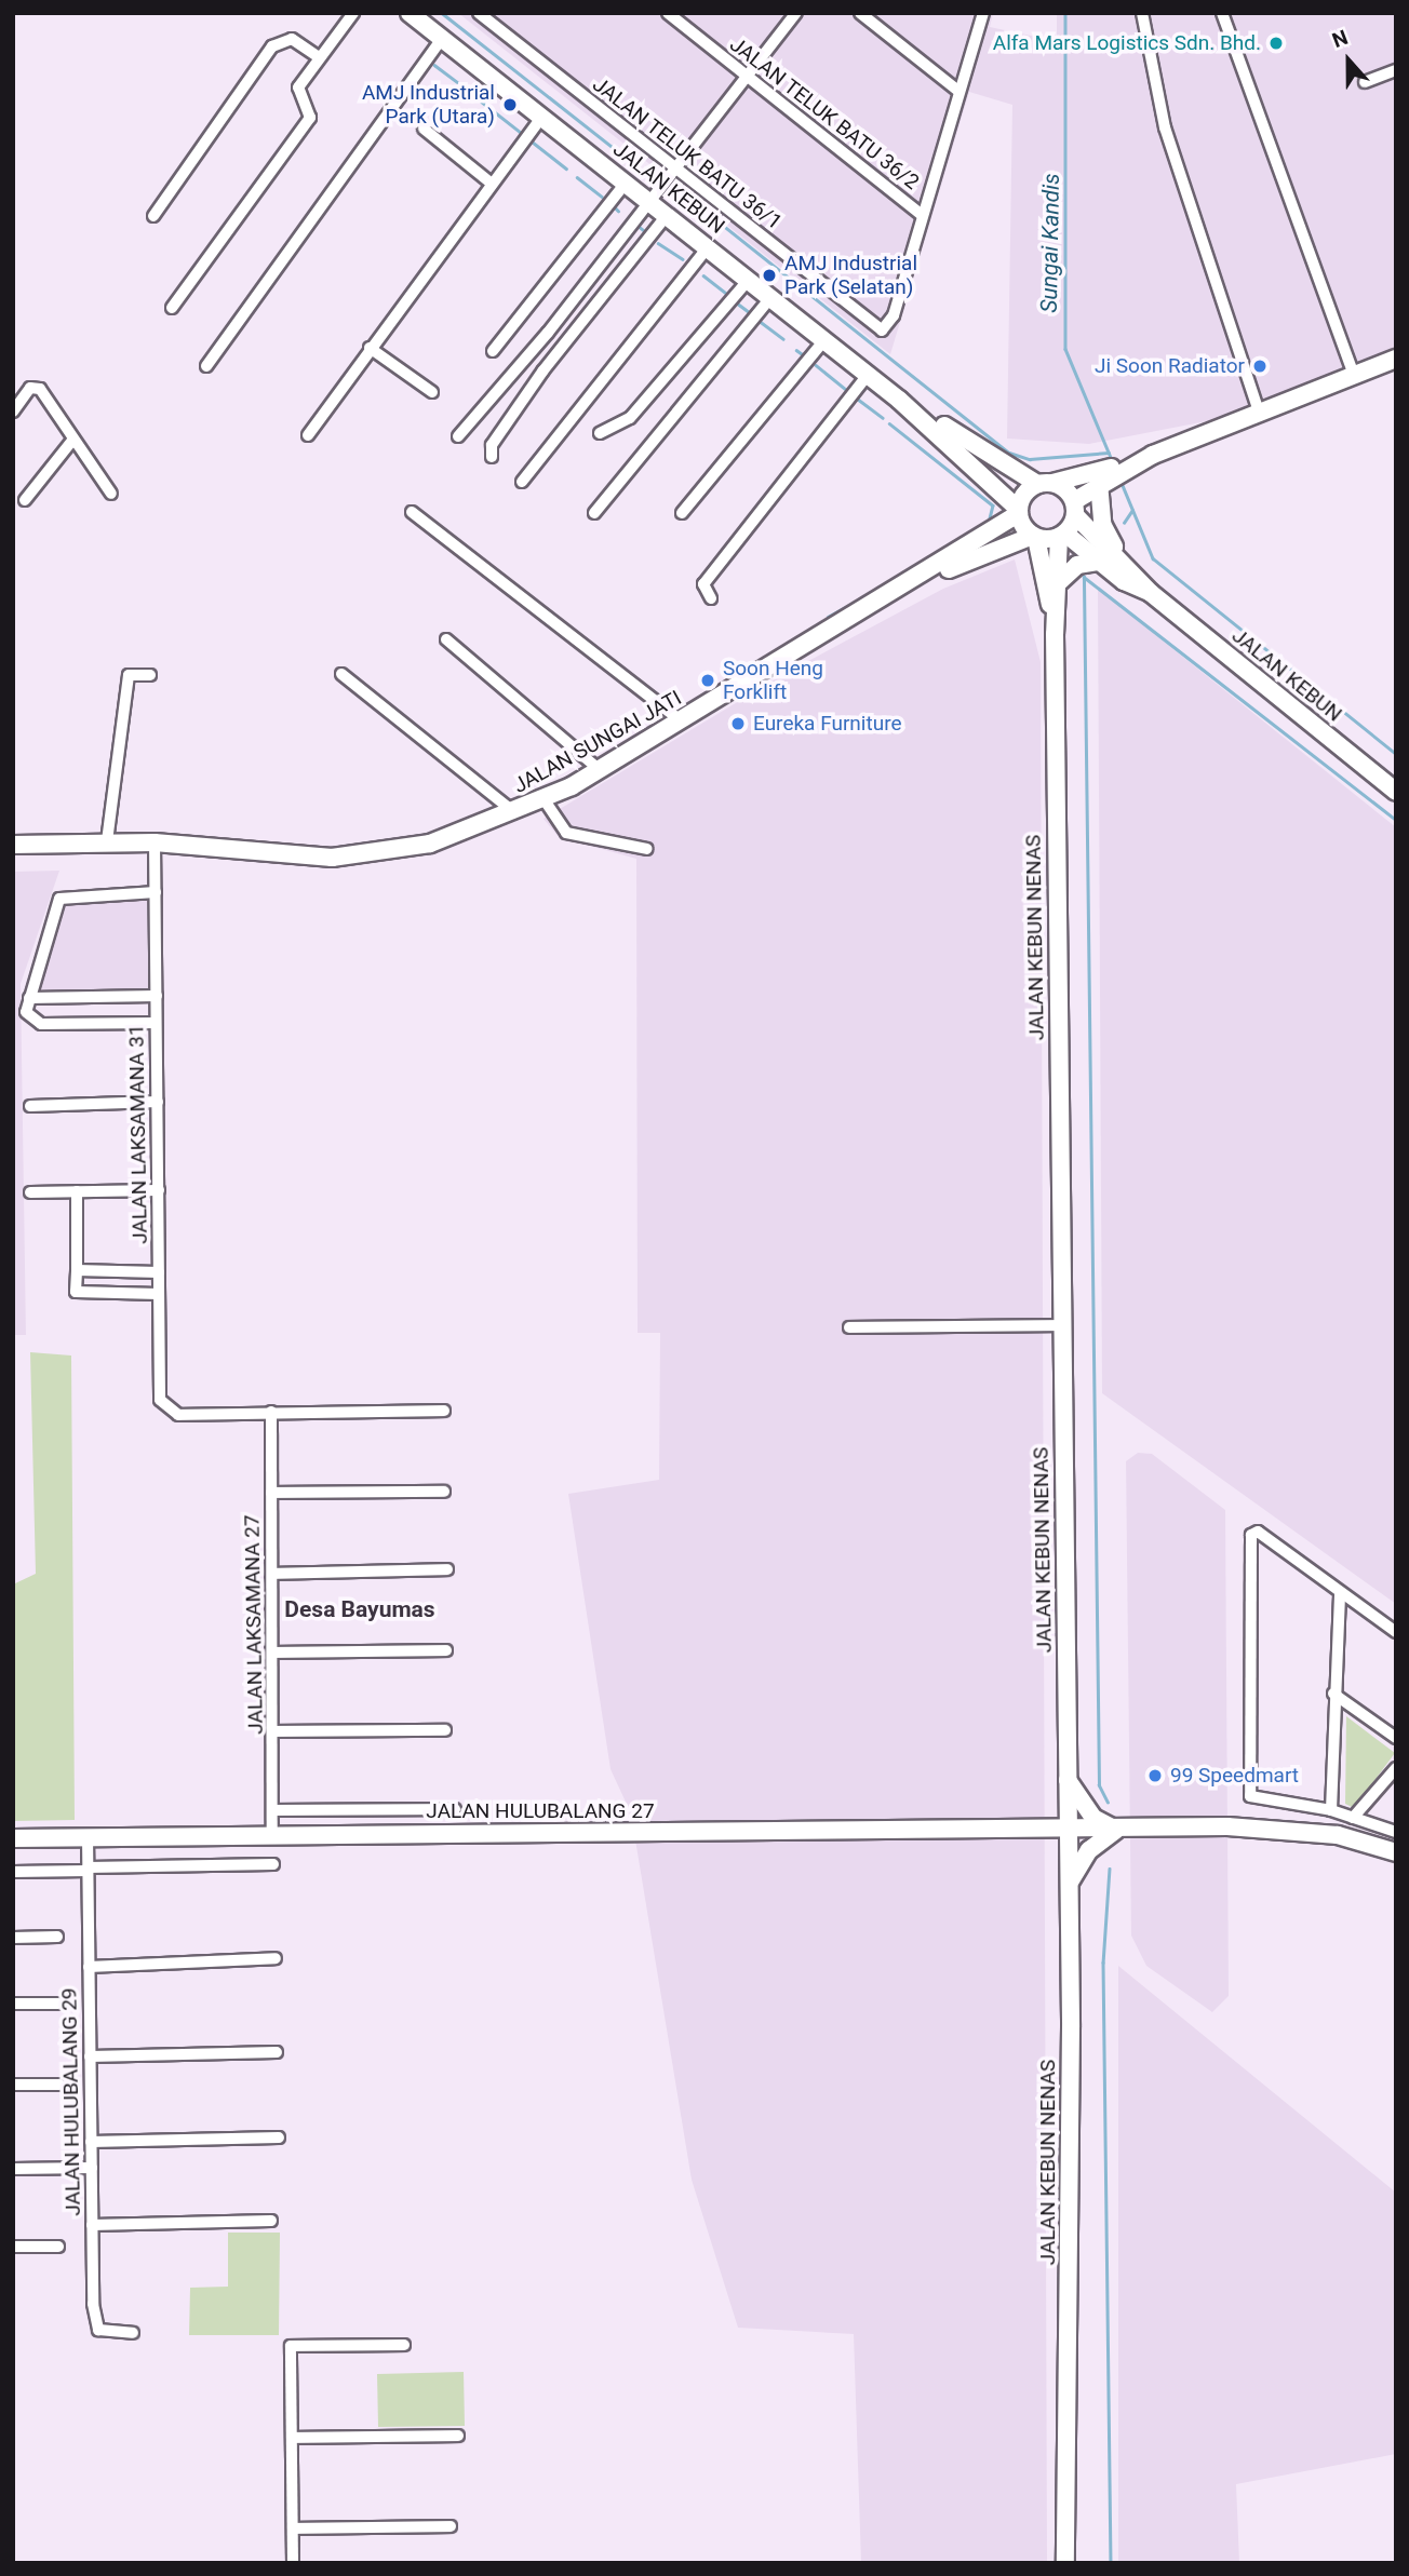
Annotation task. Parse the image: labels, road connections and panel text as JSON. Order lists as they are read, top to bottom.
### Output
{
  "streets": {
    "street": [
      "JALAN TELUK BATU 36/2",
      "JALAN TELUK BATU 36/1",
      "JALAN KEBUN",
      "JALAN SUNGAI JATI",
      "JALAN KEBUN NENAS",
      "JALAN LAKSAMANA 31",
      "JALAN LAKSAMANA 27",
      "JALAN HULUBALANG 27",
      "JALAN HULUBALANG 29"
    ]
  },
  "crossings": [
    ["JALAN TELUK BATU 36/2", "JALAN TELUK BATU 36/1"],
    ["JALAN KEBUN", "JALAN SUNGAI JATI"],
    ["JALAN KEBUN", "JALAN KEBUN NENAS"],
    ["JALAN SUNGAI JATI", "JALAN LAKSAMANA 31"],
    ["JALAN KEBUN NENAS", "JALAN HULUBALANG 27"],
    ["JALAN LAKSAMANA 31", "JALAN LAKSAMANA 27"],
    ["JALAN LAKSAMANA 27", "JALAN HULUBALANG 27"],
    ["JALAN HULUBALANG 27", "JALAN HULUBALANG 29"]
  ],
  "districts": ["Desa Bayumas"],
  "water": ["Sungai Kandis"],
  "places": [
    "Alfa Mars Logistics Sdn. Bhd.",
    "AMJ Industrial Park (Utara)",
    "AMJ Industrial Park (Selatan)",
    "Ji Soon Radiator",
    "Soon Heng Forklift",
    "Eureka Furniture",
    "99 Speedmart"
  ],
  "north": "top"
}
